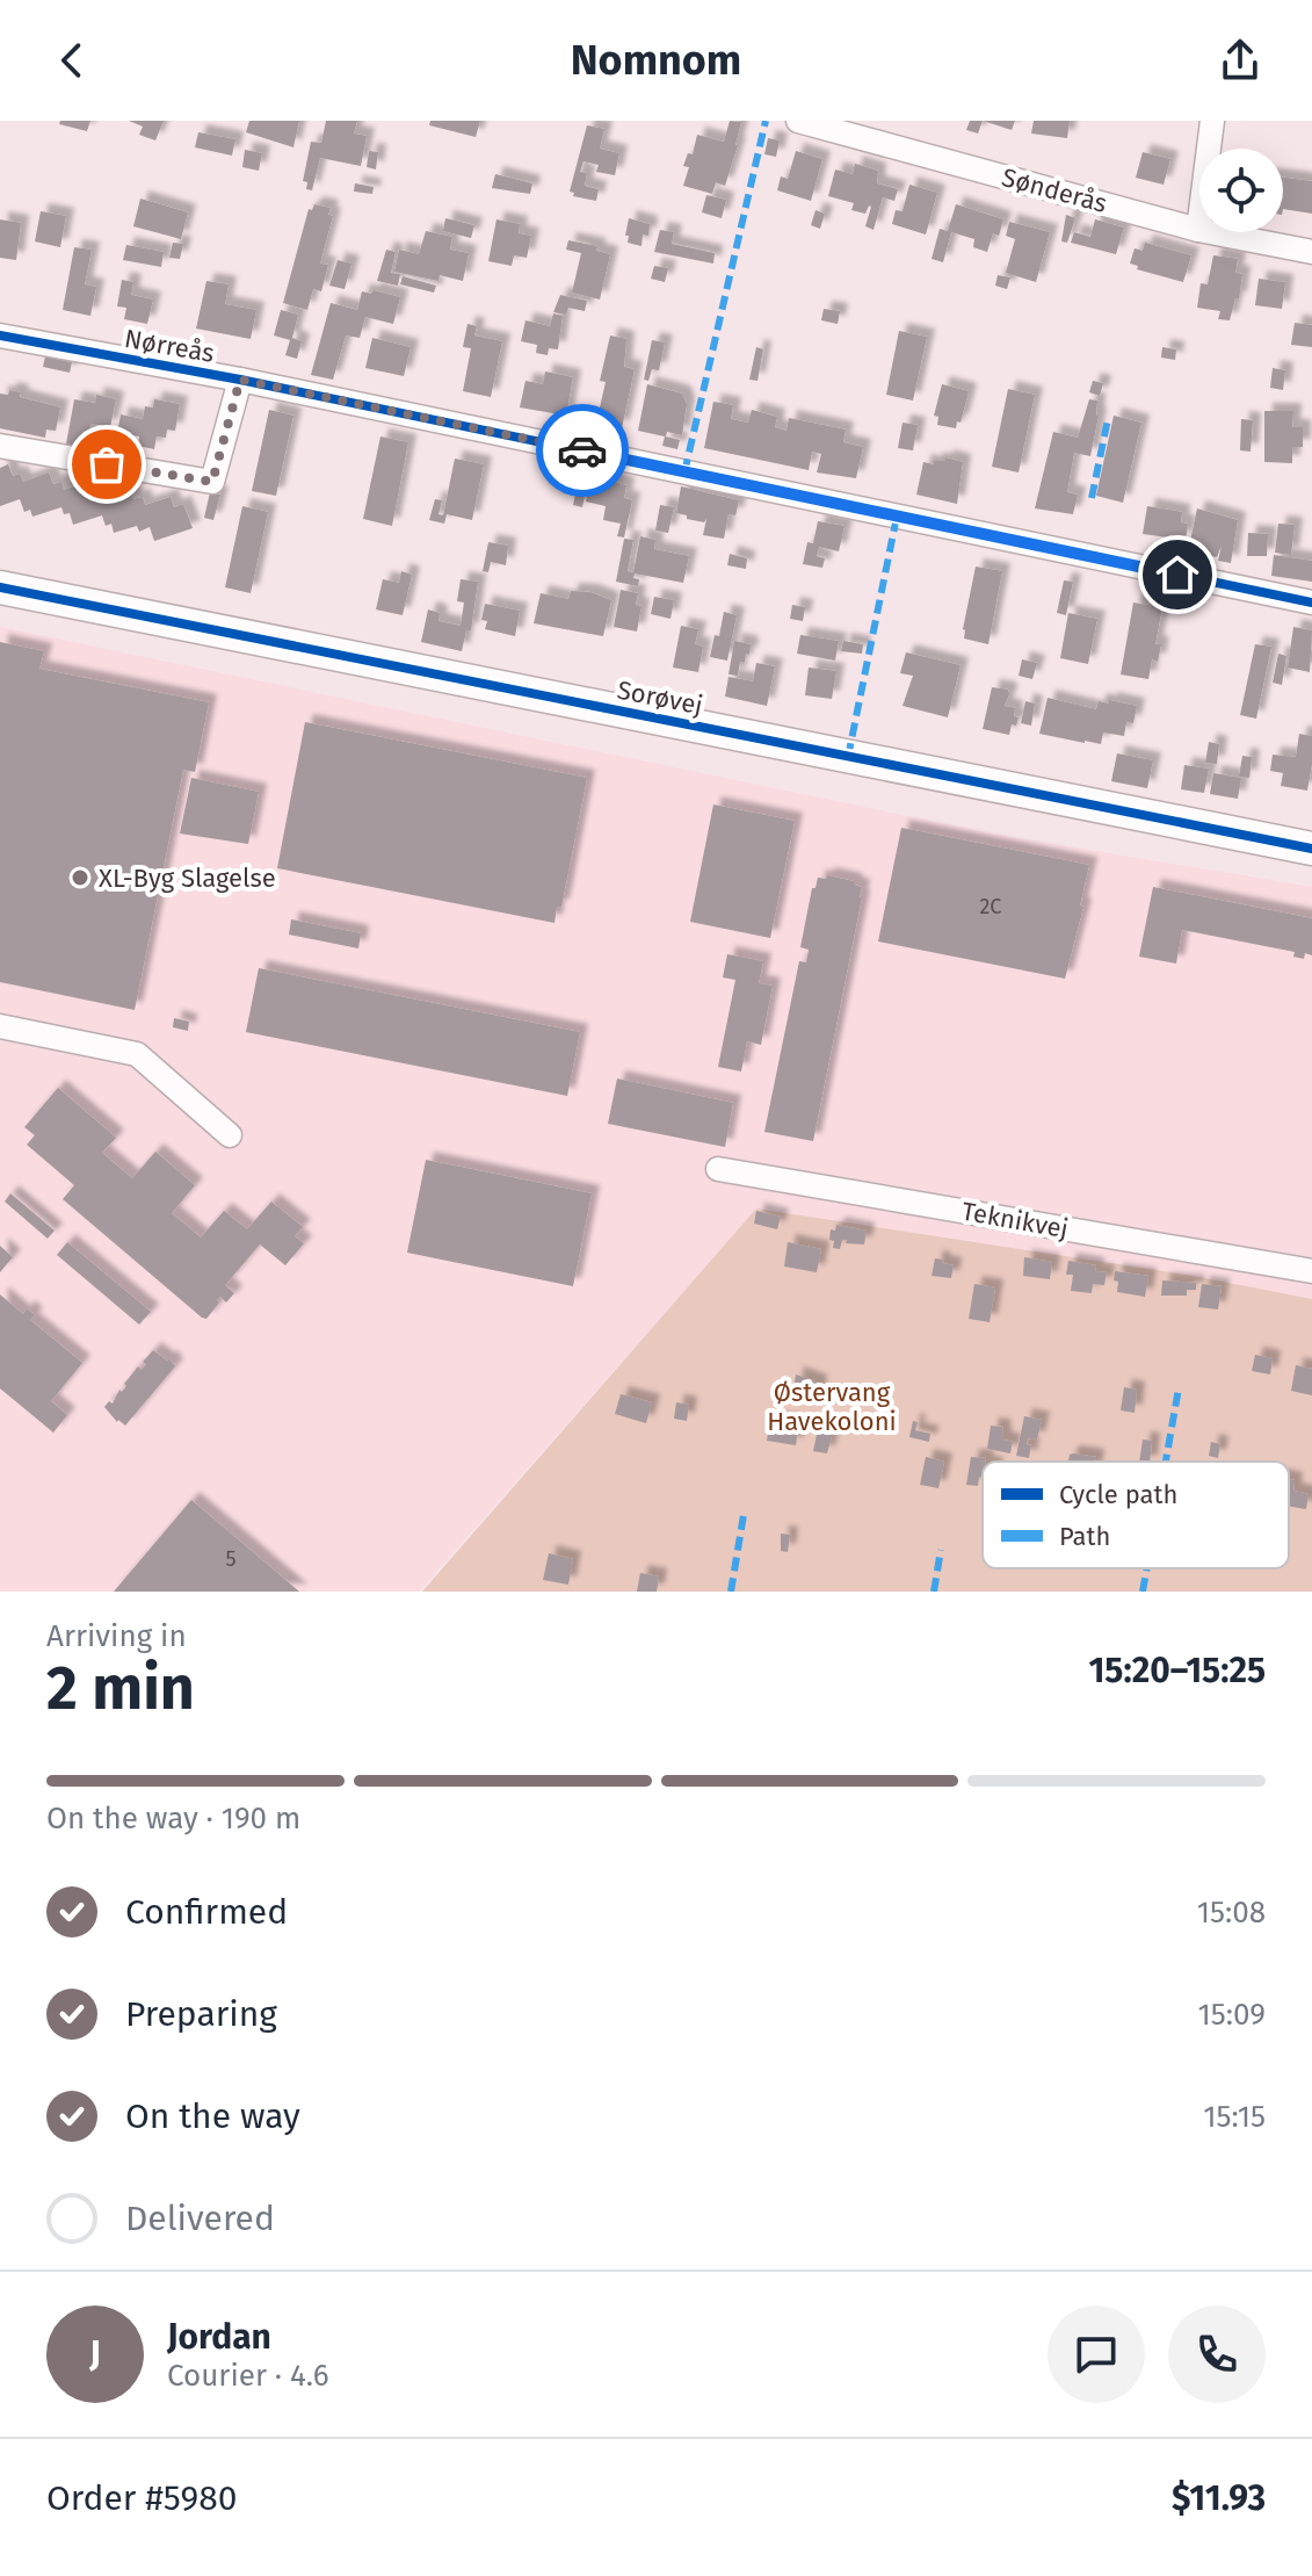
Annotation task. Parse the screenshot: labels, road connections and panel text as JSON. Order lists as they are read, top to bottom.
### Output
{
  "streets": {
    "street": [
      "Sønderås",
      "Nørreås",
      "Sorøvej",
      "Teknikvej"
    ]
  },
  "parks": ["Østervang Havekoloni"],
  "places": ["XL-Byg Slagelse"],
  "house_numbers": ["2C", "5"],
  "legend": ["Cycle path", "Path"],
  "page": {
    "header": "Nomnom",
    "heading": ["2 min", "Arriving in", "15:20–15:25"],
    "panel": [
      "Jordan",
      "Courier · 4.6",
      "Order #5980",
      "$11.93"
    ],
    "bar": "On the way · 190 m",
    "list": [
      ["Confirmed", "15:08"],
      ["Preparing", "15:09"],
      ["On the way", "15:15"],
      "Delivered"
    ],
    "round": "J"
  }
}
